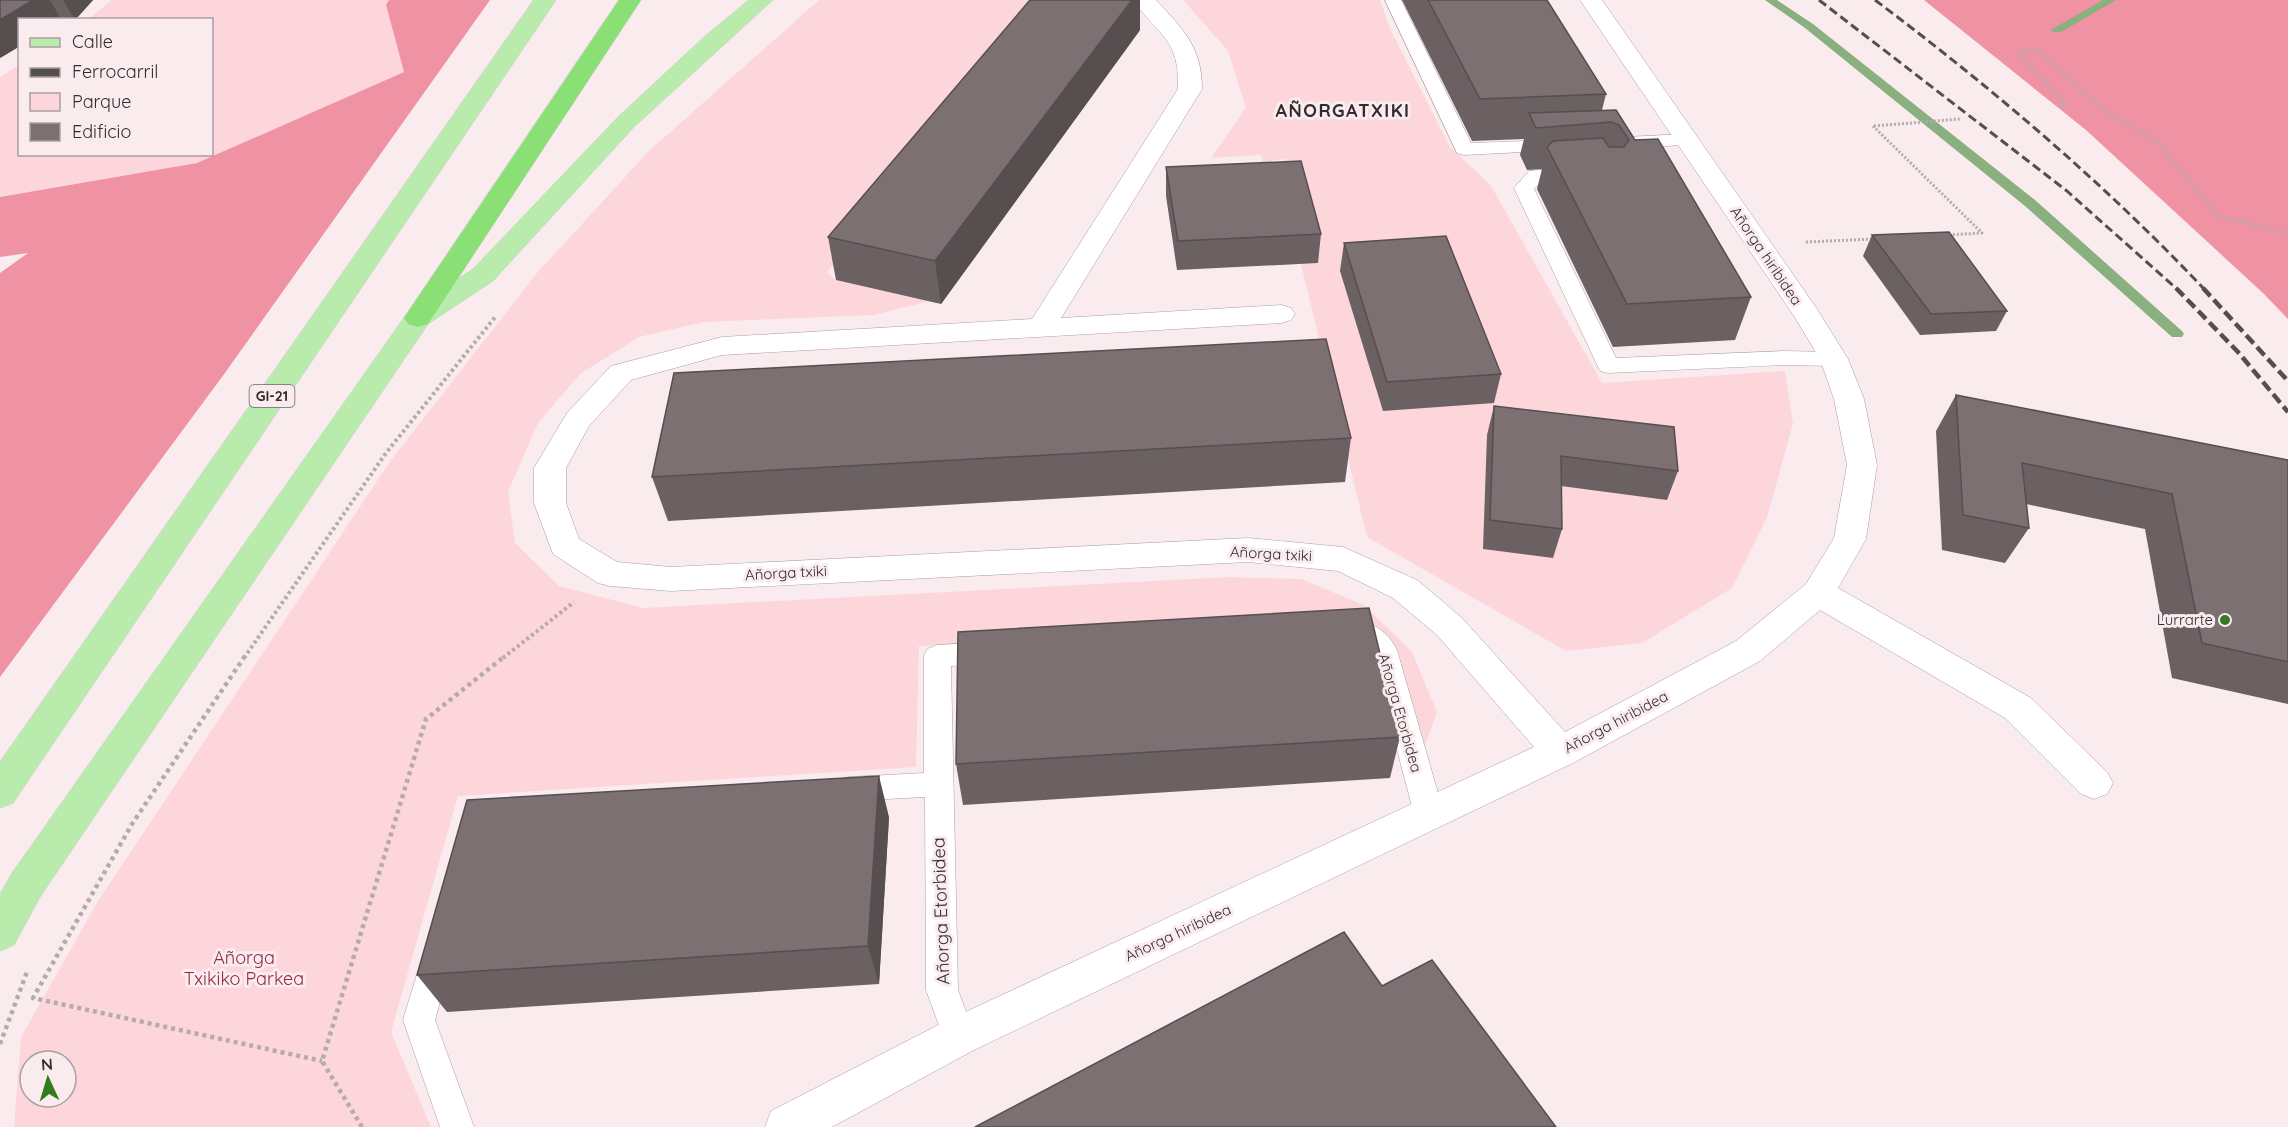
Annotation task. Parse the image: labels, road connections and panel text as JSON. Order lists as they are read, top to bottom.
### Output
{
  "streets": {
    "main road": ["GI-21"],
    "street": ["Añorga hiribidea", "Añorga txiki"],
    "lane": ["Añorga Etorbidea"]
  },
  "crossings": [
    ["Añorga hiribidea", "Añorga txiki"],
    ["Añorga hiribidea", "Añorga Etorbidea"]
  ],
  "districts": ["AÑORGATXIKI"],
  "parks": ["Añorga Txikiko Parkea"],
  "places": ["Lurrarte"],
  "legend": [
    "Calle",
    "Ferrocarril",
    "Parque",
    "Edificio"
  ],
  "north": "top"
}
